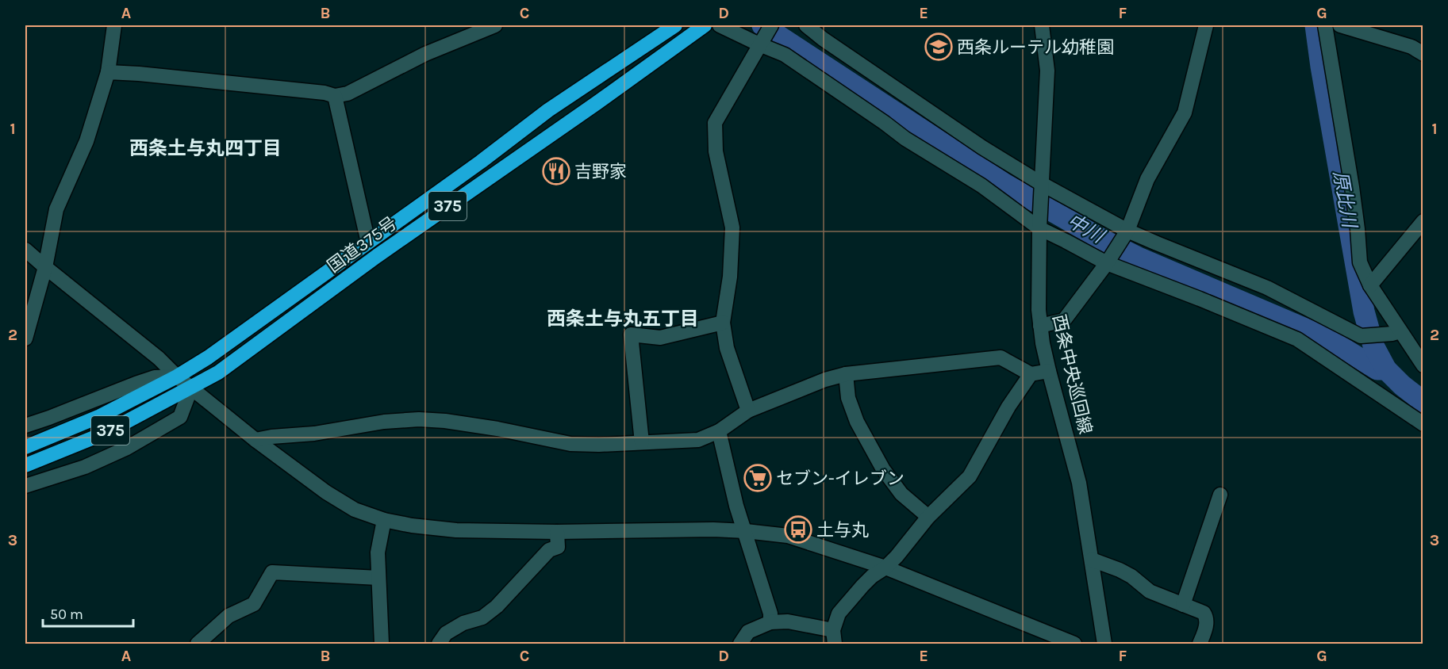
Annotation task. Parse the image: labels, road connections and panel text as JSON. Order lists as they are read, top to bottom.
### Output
{
  "streets": {
    "highway": ["375", "国道375号"],
    "street": ["西条中央巡回線"]
  },
  "districts": ["西条土与丸四丁目", "西条土与丸五丁目"],
  "water": ["原比川", "中川"],
  "places": {
    "school or university": ["西条ルーテル幼稚園"],
    "restaurant": ["吉野家"],
    "supermarket": ["セブン-イレブン"],
    "bus stop": ["土与丸"]
  },
  "scale_bar": "50 m",
  "grid": {
    "columns": [
      "A",
      "B",
      "C",
      "D",
      "E",
      "F",
      "G"
    ],
    "rows": ["1", "2", "3"]
  }
}
